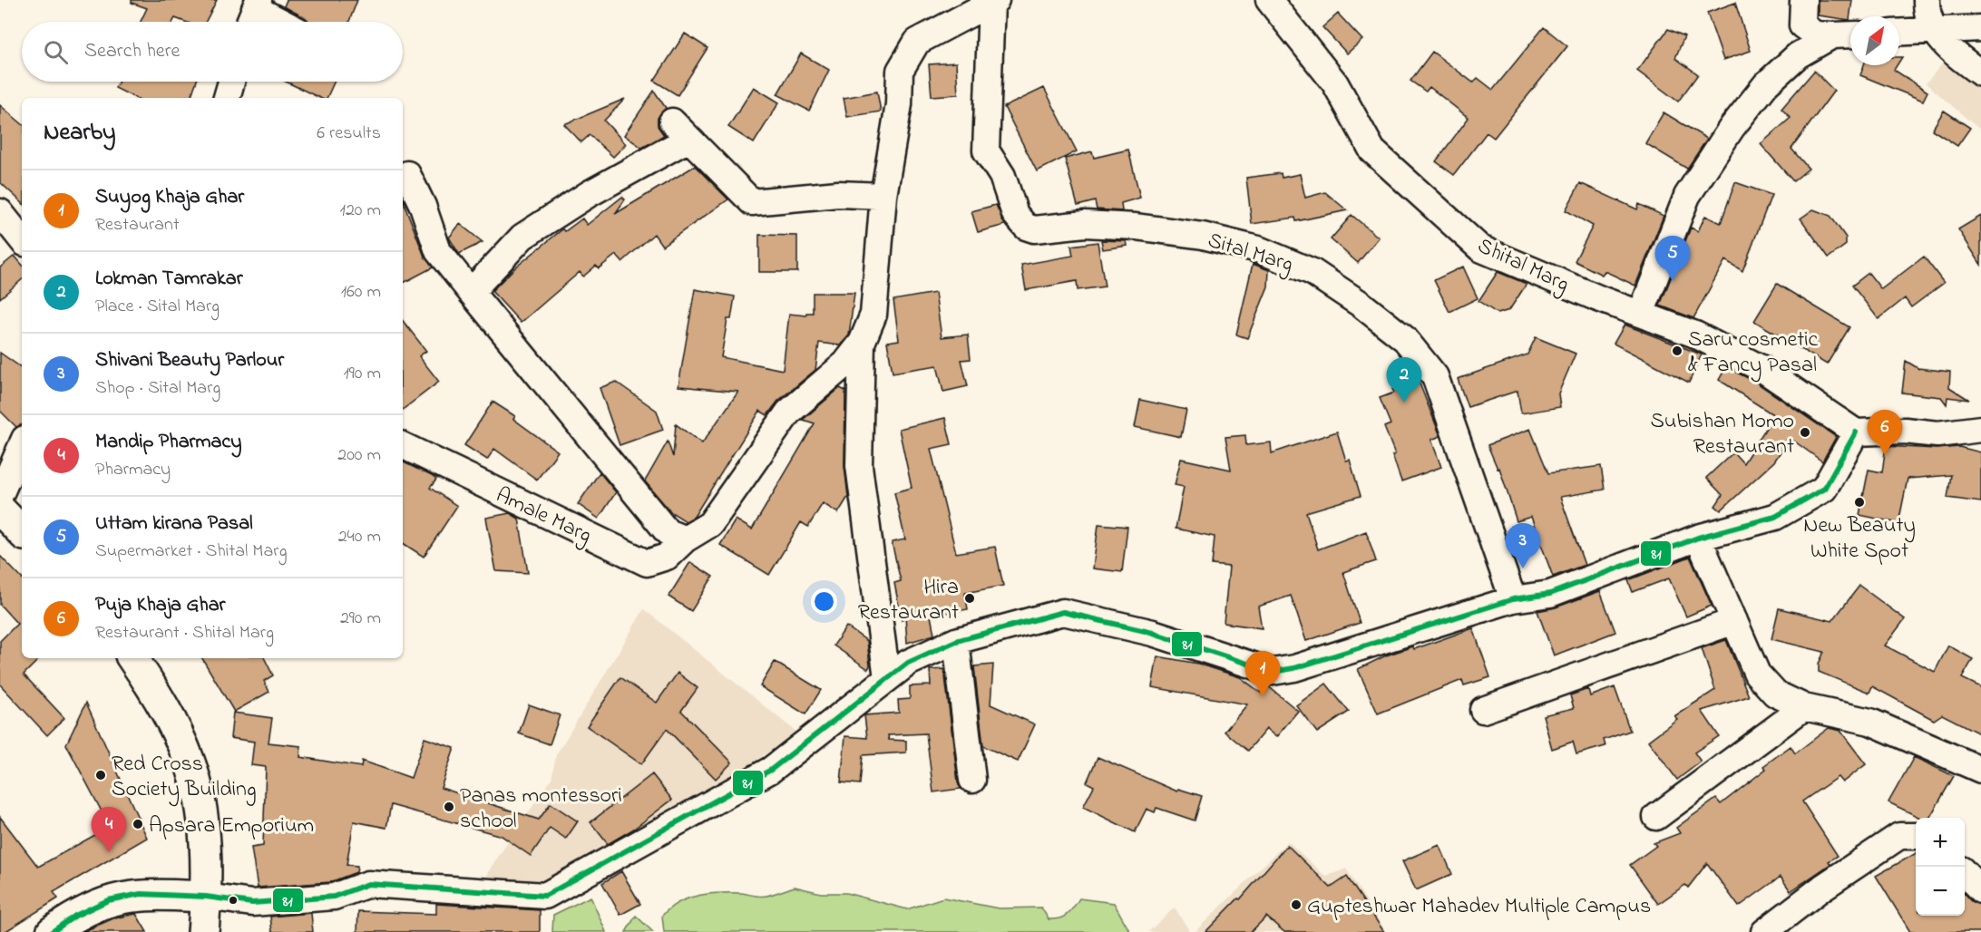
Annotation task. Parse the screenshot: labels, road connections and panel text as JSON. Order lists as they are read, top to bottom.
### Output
{
  "streets": {
    "street": ["Sital Marg", "Shital Marg", "Amale Marg"]
  },
  "places": [
    "Saru cosmetic & Fancy Pasal",
    "Subishan Momo Restaurant",
    "New Beauty White Spot",
    "Hira Restaurant",
    "Red Cross Society Building",
    "Panas montessori school",
    "Apsara Emporium",
    "Gupteshwar Mahadev Multiple Campus"
  ],
  "lines": ["transit line 81"],
  "north": "top right",
  "page": {
    "search": "Search here",
    "heading": ["Nearby", "6 results"],
    "list": [
      {
        "mark": "1",
        "name": "Suyog Khaja Ghar",
        "note": "Restaurant",
        "value": "120 m"
      },
      {
        "mark": "2",
        "name": "Lokman Tamrakar",
        "note": "Place · Sital Marg",
        "value": "160 m"
      },
      {
        "mark": "3",
        "name": "Shivani Beauty Parlour",
        "note": "Shop · Sital Marg",
        "value": "190 m"
      },
      {
        "mark": "4",
        "name": "Mandip Pharmacy",
        "note": "Pharmacy",
        "value": "200 m"
      },
      {
        "mark": "5",
        "name": "Uttam kirana Pasal",
        "note": "Supermarket · Shital Marg",
        "value": "240 m"
      },
      {
        "mark": "6",
        "name": "Puja Khaja Ghar",
        "note": "Restaurant · Shital Marg",
        "value": "290 m"
      }
    ],
    "pins": [
      "5",
      "2",
      "6",
      "3",
      "1",
      "4"
    ],
    "map_buttons": ["+", "−"]
  }
}
